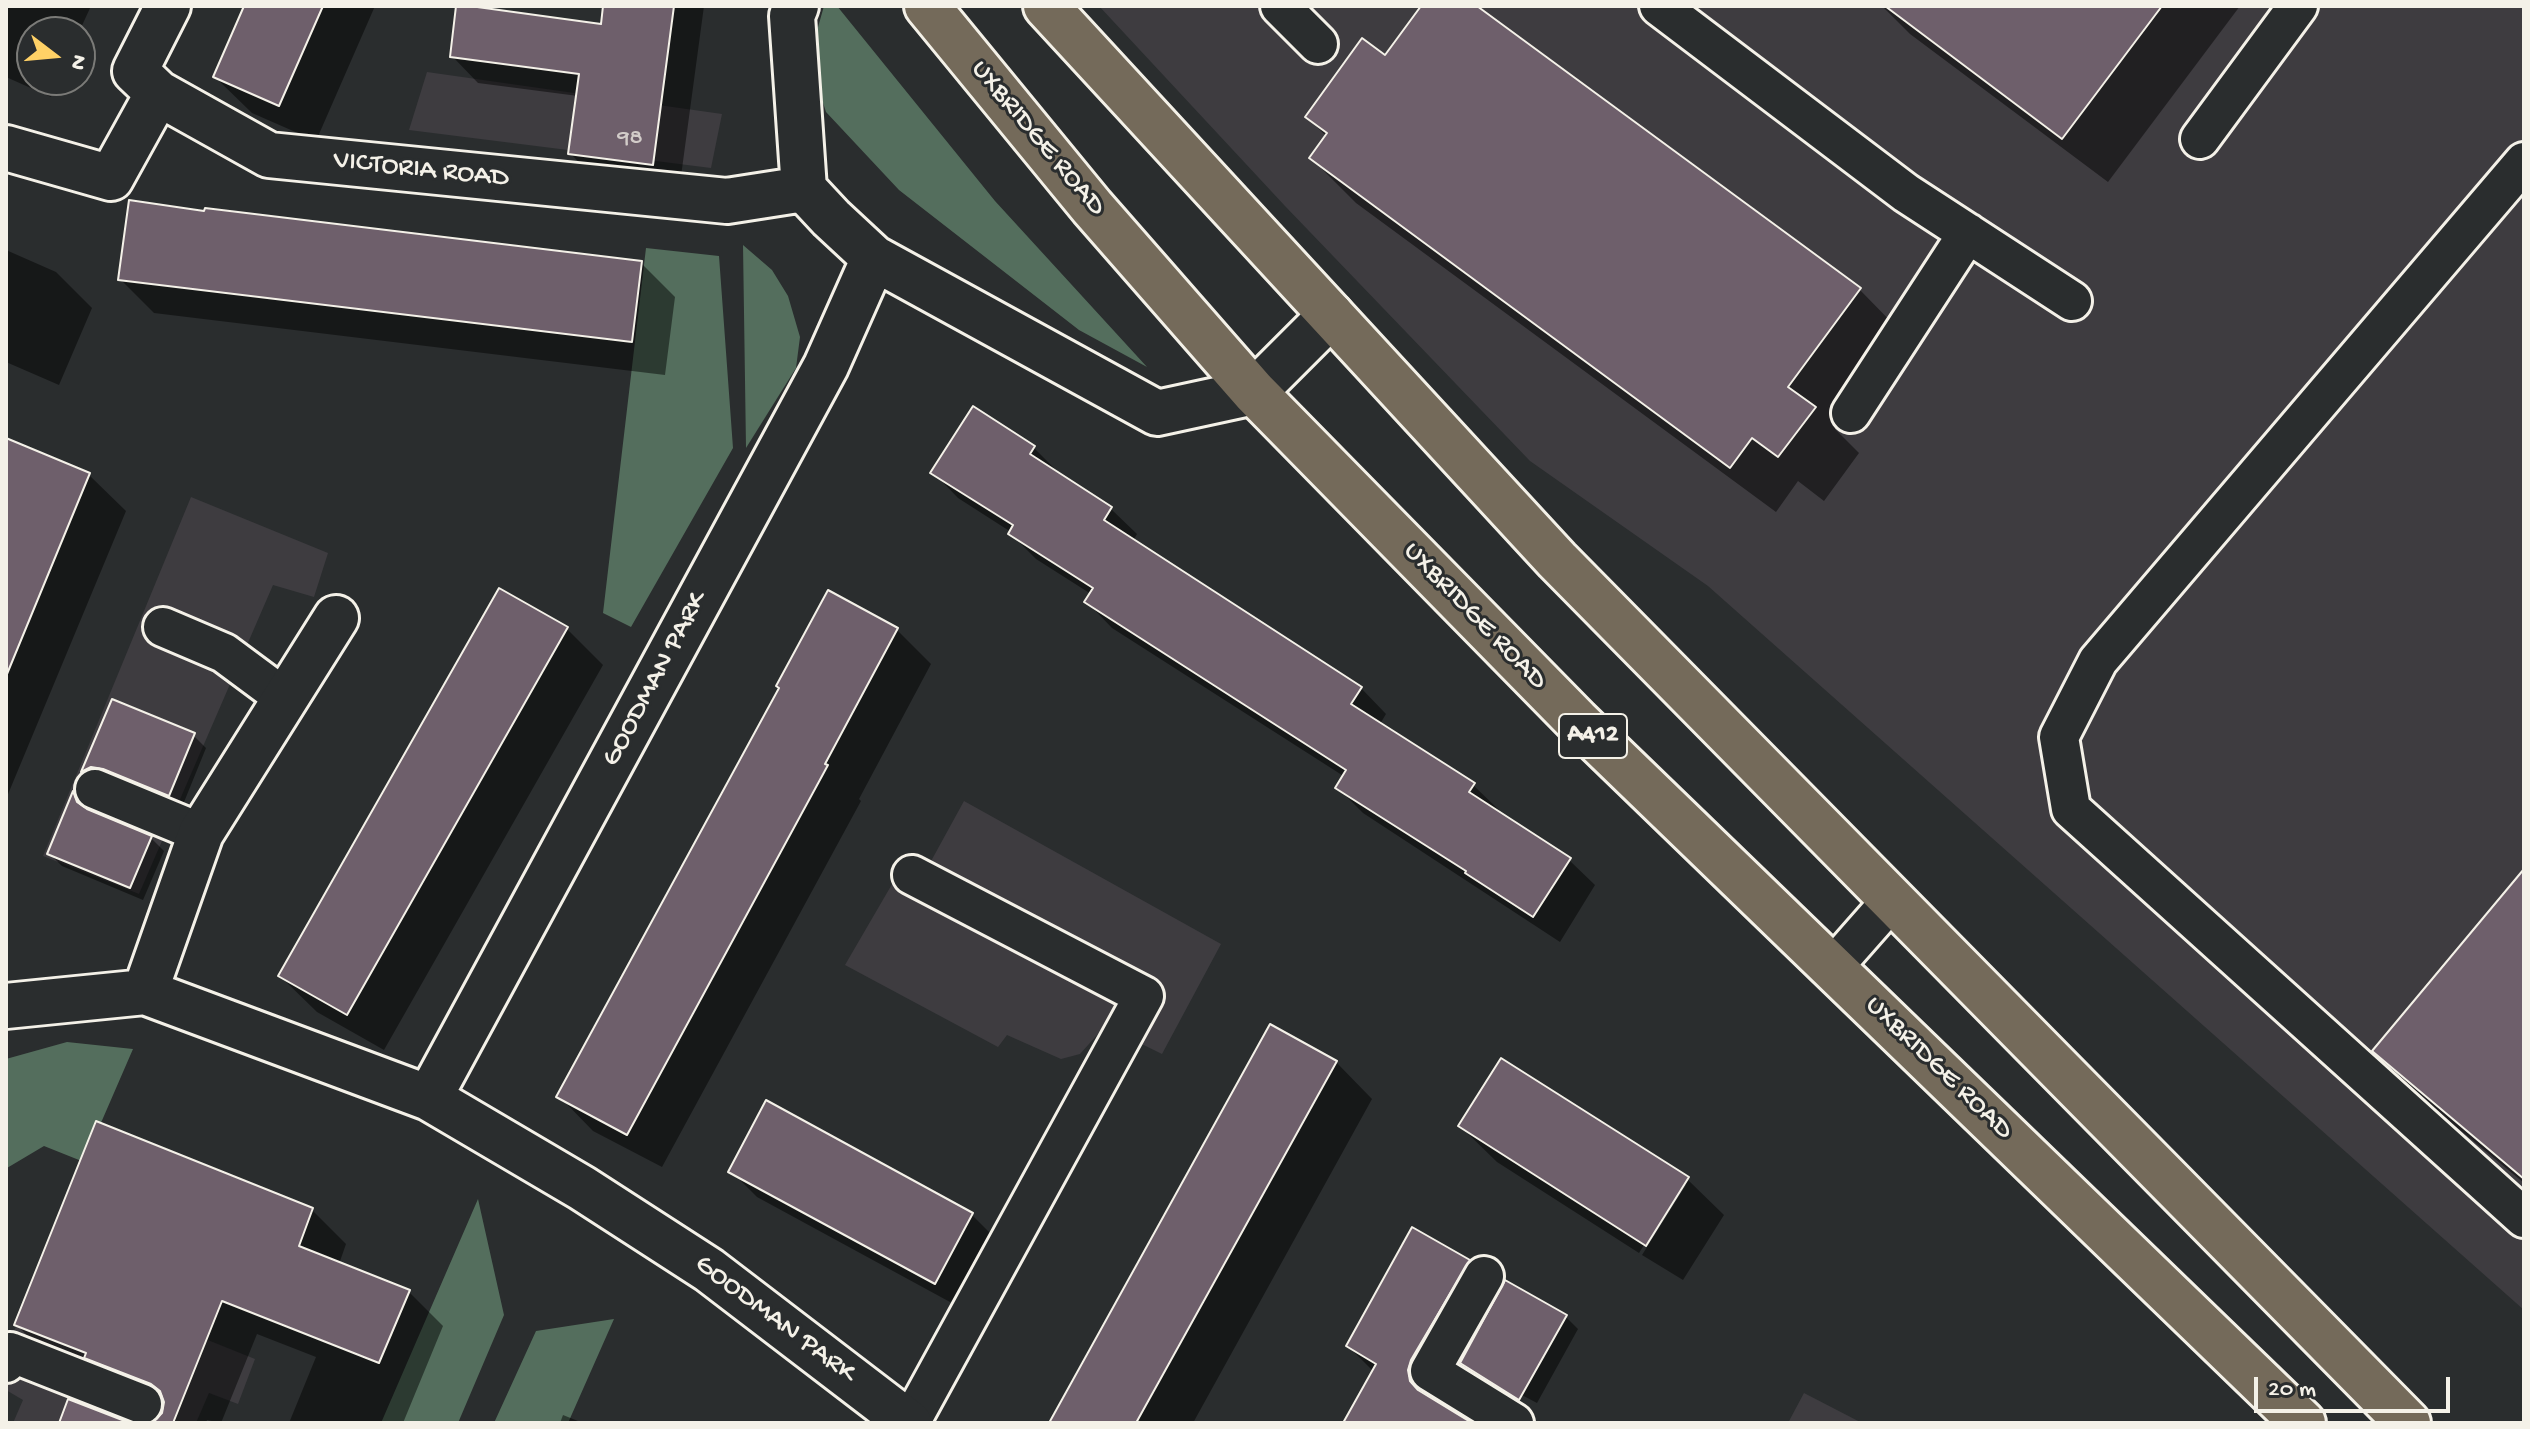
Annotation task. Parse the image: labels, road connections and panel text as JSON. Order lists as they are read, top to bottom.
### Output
{
  "streets": {
    "main road": ["UXBRIDGE ROAD", "A412"],
    "street": ["VICTORIA ROAD", "GOODMAN PARK"]
  },
  "house_numbers": ["98"],
  "scale_bar": "20 m",
  "north": "right"
}
